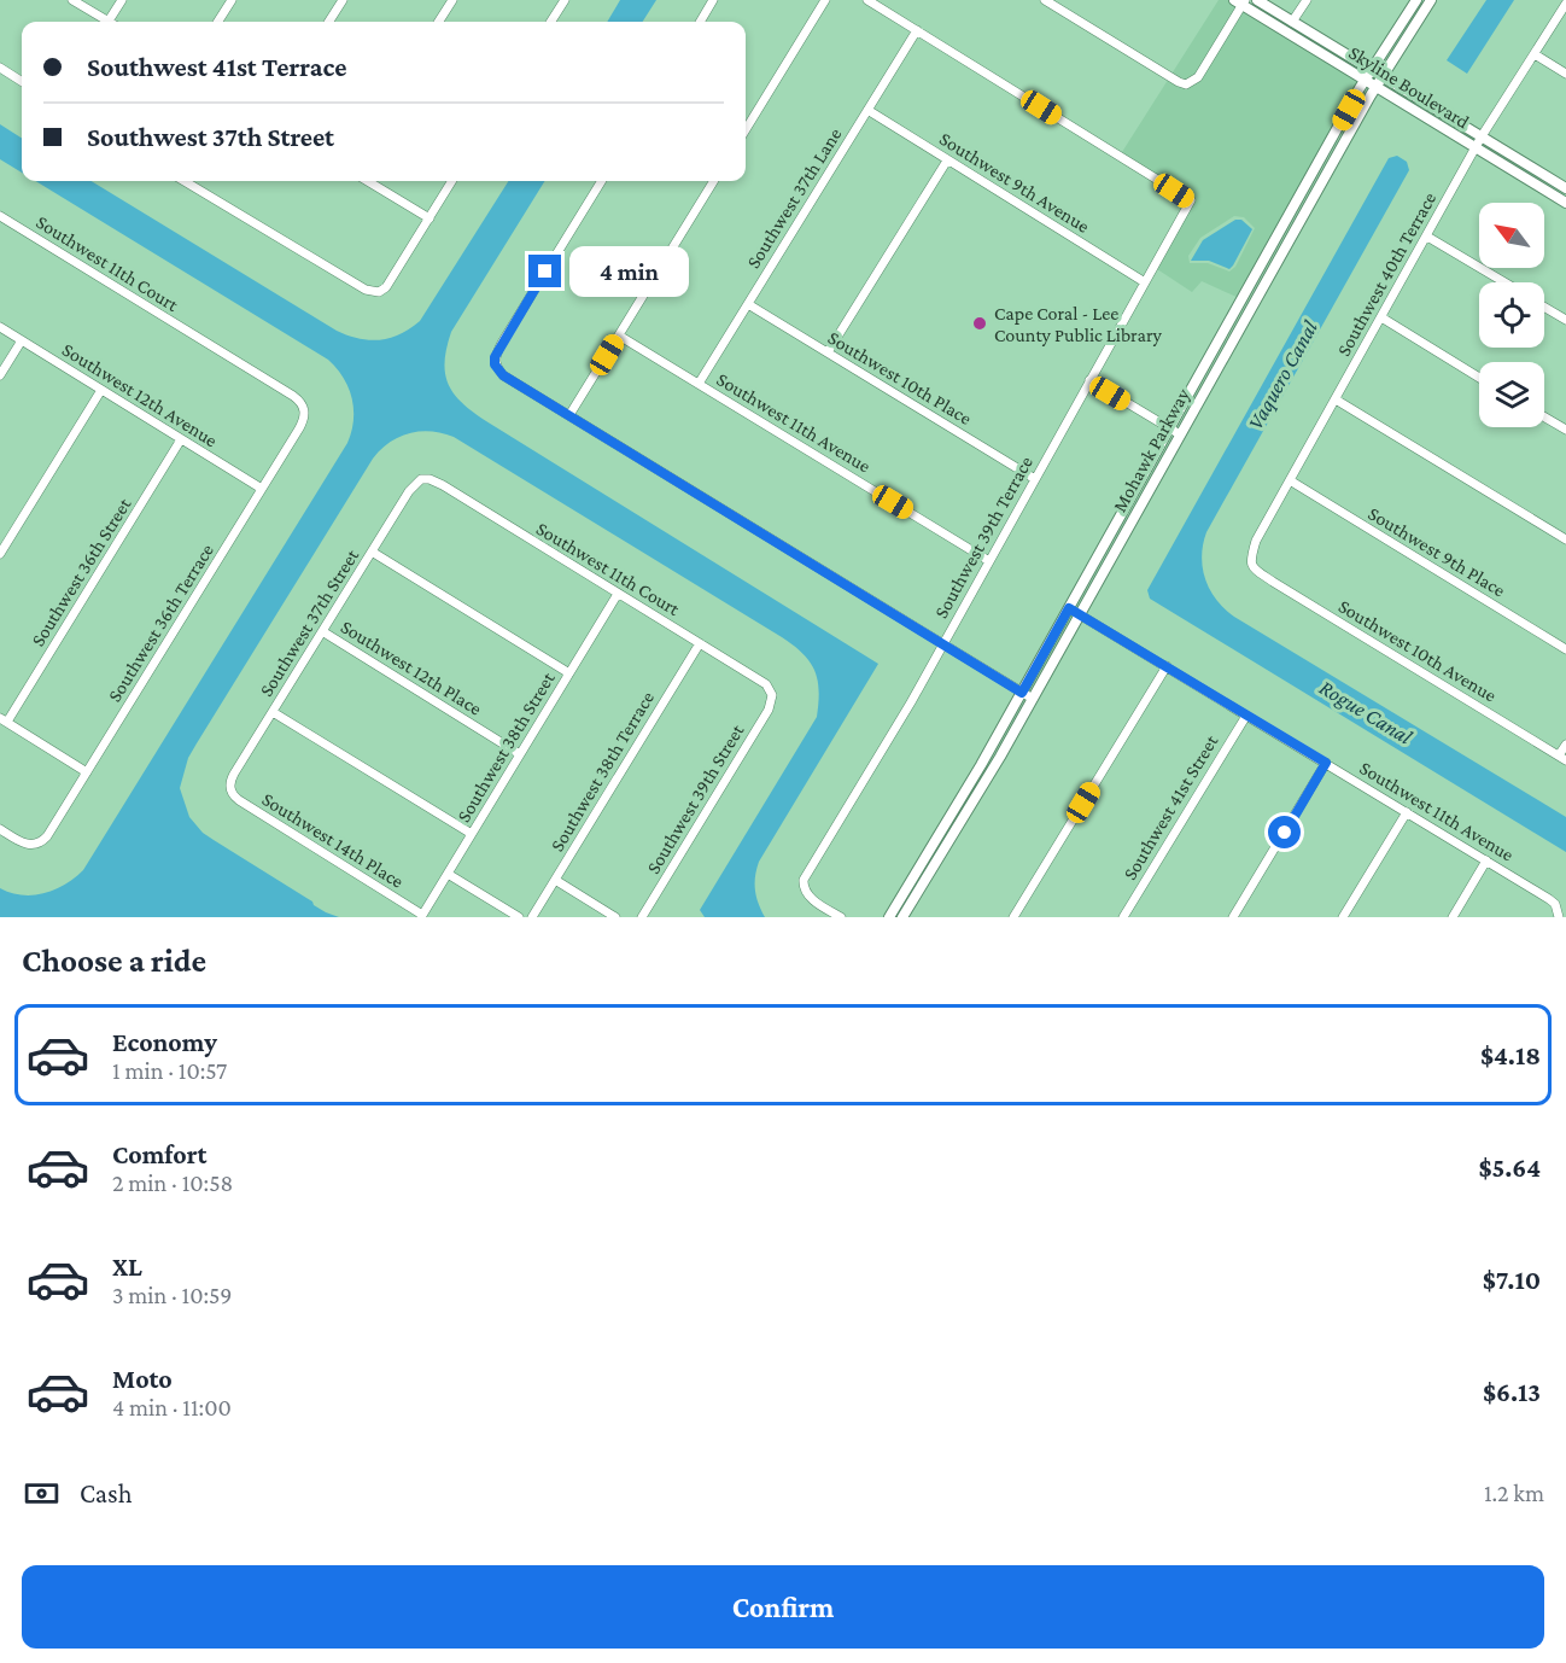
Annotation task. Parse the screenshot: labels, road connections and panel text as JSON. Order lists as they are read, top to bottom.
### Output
{
  "streets": {
    "street": [
      "Skyline Boulevard",
      "Southwest 9th Avenue",
      "Southwest 37th Lane",
      "Southwest 11th Court",
      "Southwest 40th Terrace",
      "Southwest 10th Place",
      "Southwest 12th Avenue",
      "Southwest 11th Avenue",
      "Mohawk Parkway",
      "Southwest 39th Terrace",
      "Southwest 9th Place",
      "Southwest 36th Street",
      "Southwest 36th Terrace",
      "Southwest 37th Street",
      "Southwest 10th Avenue",
      "Southwest 12th Place",
      "Southwest 38th Street",
      "Southwest 38th Terrace",
      "Southwest 39th Street",
      "Southwest 41st Street",
      "Southwest 14th Place"
    ]
  },
  "crossings": [
    ["Skyline Boulevard", "Southwest 40th Terrace"],
    ["Skyline Boulevard", "Mohawk Parkway"],
    ["Southwest 9th Avenue", "Southwest 37th Lane"],
    ["Southwest 9th Avenue", "Southwest 39th Terrace"],
    ["Southwest 37th Lane", "Southwest 10th Place"],
    ["Southwest 37th Lane", "Southwest 11th Avenue"],
    ["Southwest 37th Lane", "Southwest 39th Terrace"],
    ["Southwest 11th Court", "Southwest 36th Terrace"],
    ["Southwest 11th Court", "Southwest 37th Street"],
    ["Southwest 11th Court", "Southwest 38th Street"],
    ["Southwest 11th Court", "Southwest 38th Terrace"],
    ["Southwest 11th Court", "Southwest 39th Street"],
    ["Southwest 40th Terrace", "Southwest 9th Place"],
    ["Southwest 40th Terrace", "Southwest 10th Avenue"],
    ["Southwest 10th Place", "Southwest 39th Terrace"],
    ["Southwest 12th Avenue", "Southwest 36th Street"],
    ["Southwest 12th Avenue", "Southwest 36th Terrace"],
    ["Southwest 11th Avenue", "Mohawk Parkway"],
    ["Southwest 11th Avenue", "Southwest 39th Terrace"],
    ["Southwest 11th Avenue", "Southwest 41st Street"],
    ["Southwest 37th Street", "Southwest 12th Place"],
    ["Southwest 37th Street", "Southwest 14th Place"],
    ["Southwest 12th Place", "Southwest 38th Street"],
    ["Southwest 38th Street", "Southwest 14th Place"]
  ],
  "water": ["Vaquero Canal", "Rogue Canal"],
  "places": ["Cape Coral - Lee County Public Library"],
  "north": "top left",
  "page": {
    "banner": ["Southwest 41st Terrace", "Southwest 37th Street"],
    "bubble": "4 min",
    "heading": "Choose a ride",
    "list": [
      {
        "name": "Economy",
        "note": "1 min · 10:57",
        "value": "$4.18"
      },
      {
        "name": "Comfort",
        "note": "2 min · 10:58",
        "value": "$5.64"
      },
      {
        "name": "XL",
        "note": "3 min · 10:59",
        "value": "$7.10"
      },
      {
        "name": "Moto",
        "note": "4 min · 11:00",
        "value": "$6.13"
      }
    ],
    "pay": ["Cash", "1.2 km"],
    "buttons": "Confirm"
  }
}
